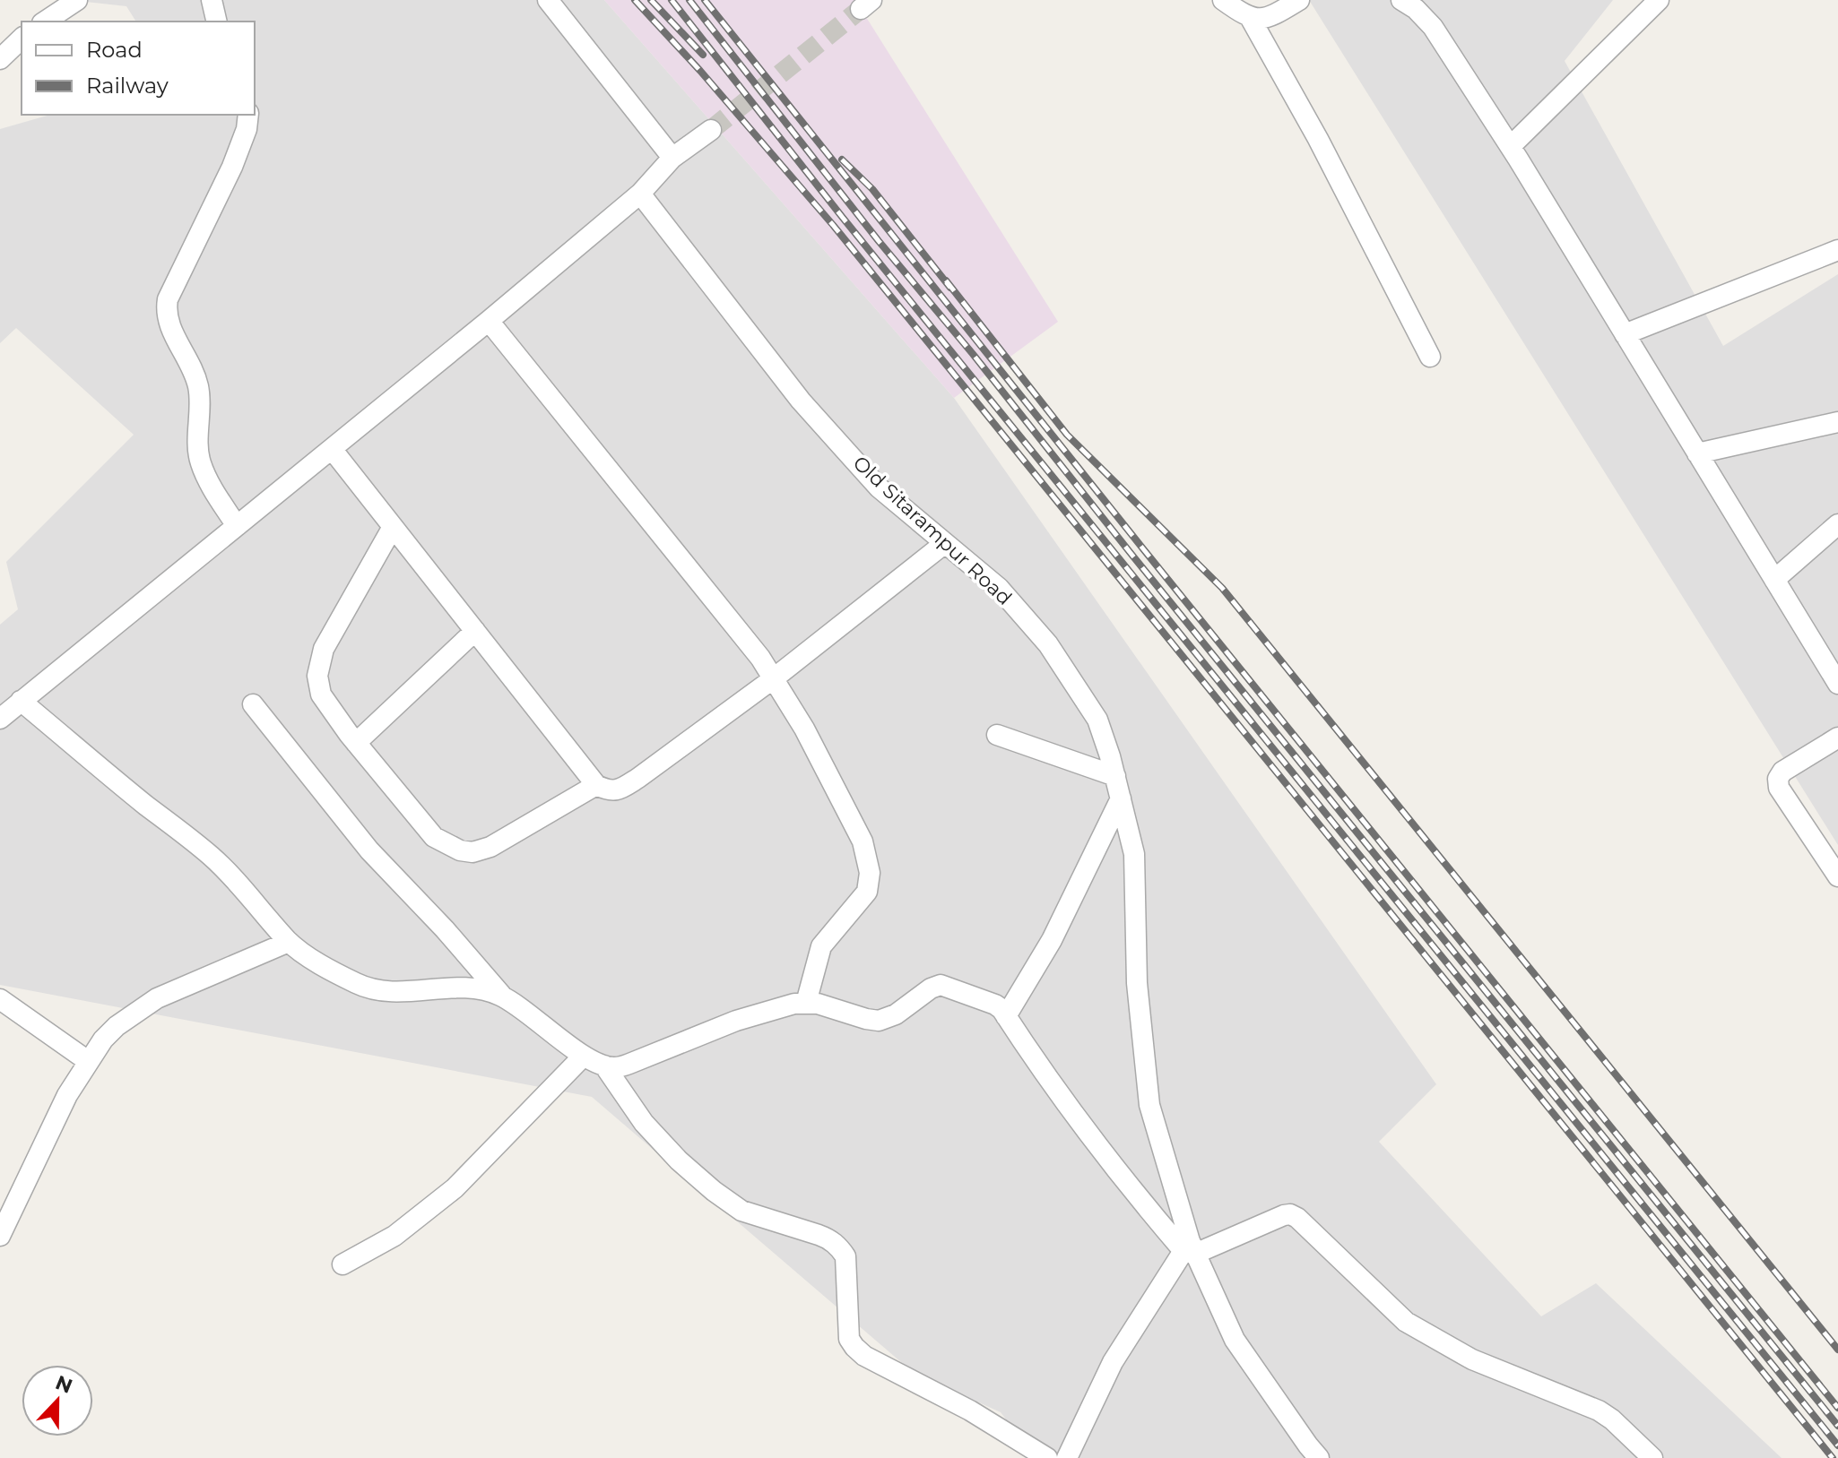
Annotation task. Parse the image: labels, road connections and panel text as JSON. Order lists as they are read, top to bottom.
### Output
{
  "streets": {
    "street": ["Old Sitarampur Road"]
  },
  "legend": ["Road", "Railway"],
  "north": "top"
}
